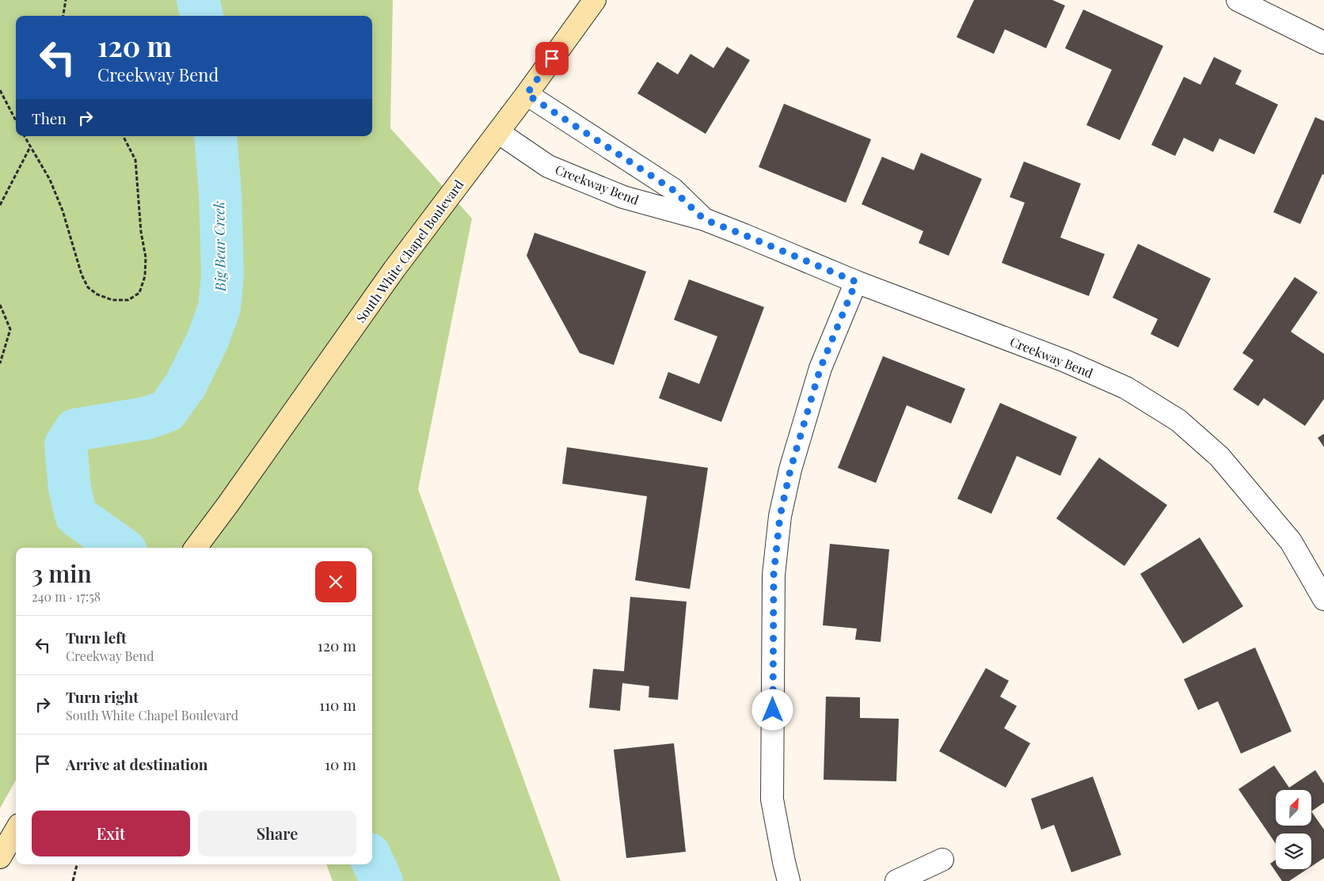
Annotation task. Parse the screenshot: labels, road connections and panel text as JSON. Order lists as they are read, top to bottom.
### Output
{
  "streets": {
    "main road": ["South White Chapel Boulevard"],
    "street": ["Creekway Bend"]
  },
  "crossings": [
    ["Creekway Bend", "South White Chapel Boulevard"]
  ],
  "water": ["Big Bear Creek"],
  "north": "top right",
  "page": {
    "turn": ["120 m", "Creekway Bend"],
    "then": "Then",
    "heading": ["3 min", "240 m · 17:58"],
    "list": [
      {
        "name": "Turn left",
        "note": "Creekway Bend",
        "value": "120 m"
      },
      {
        "name": "Turn right",
        "note": "South White Chapel Boulevard",
        "value": "110 m"
      },
      {
        "name": "Arrive at destination",
        "value": "10 m"
      }
    ],
    "buttons": ["Exit", "Share"]
  }
}
